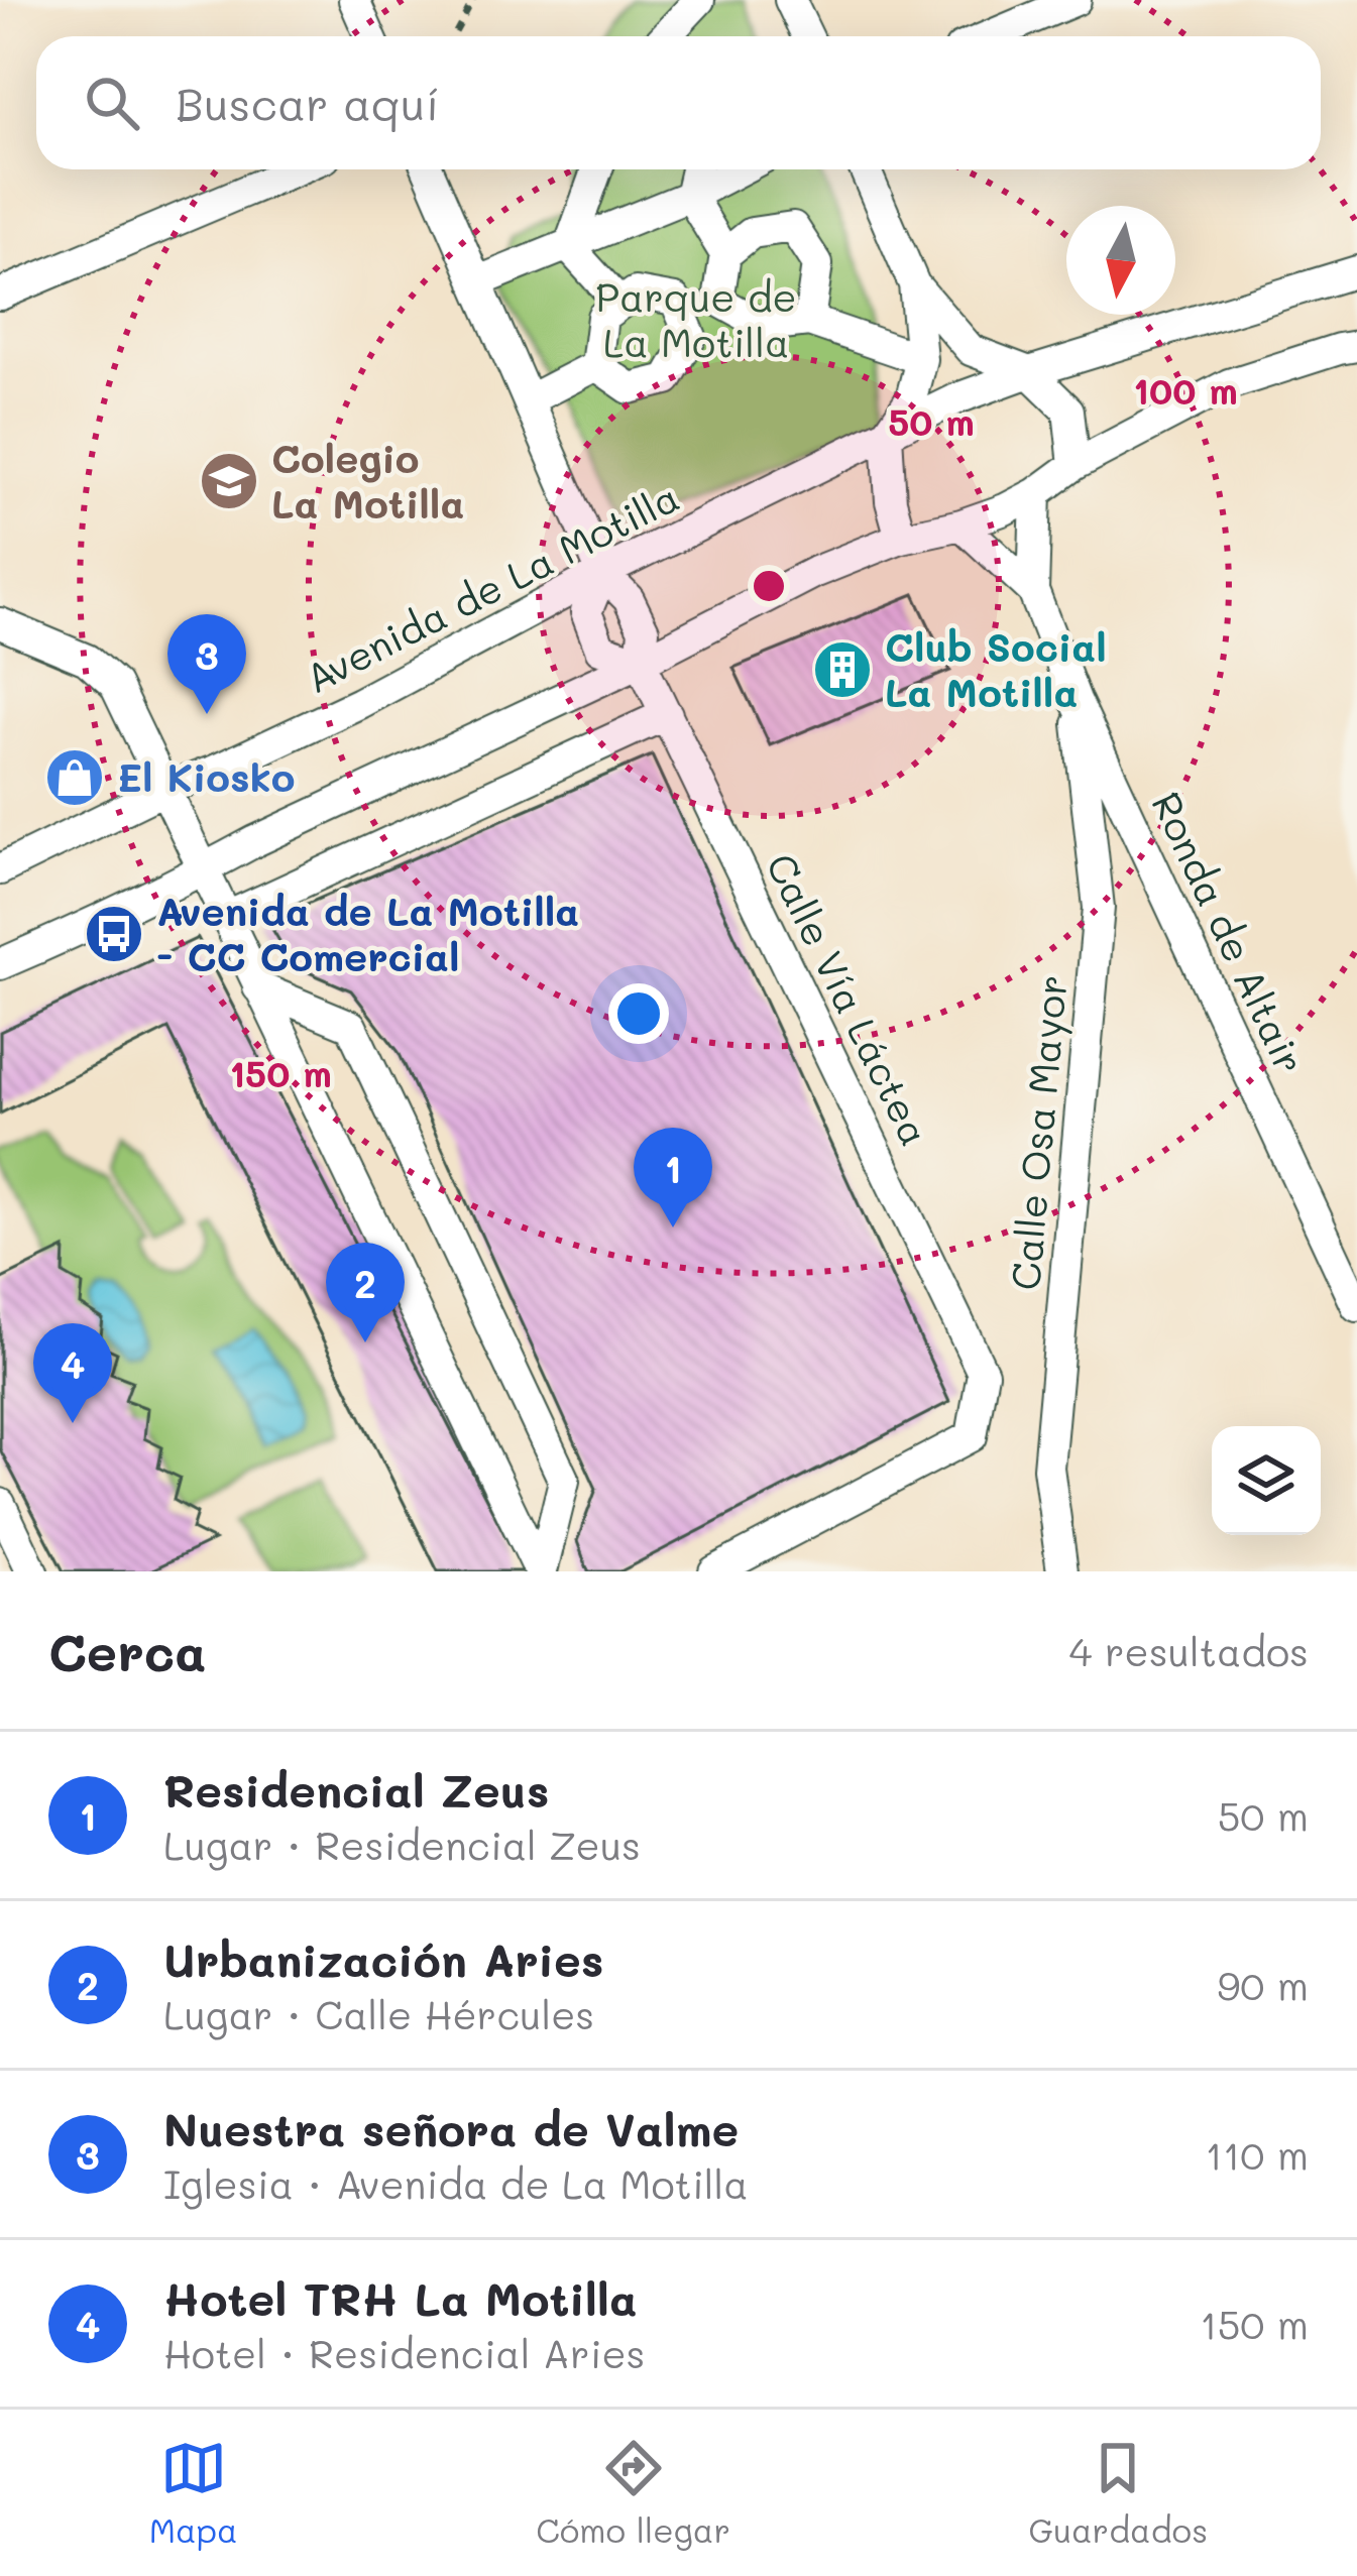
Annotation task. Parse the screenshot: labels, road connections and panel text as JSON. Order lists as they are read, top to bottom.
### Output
{
  "streets": {
    "street": [
      "Avenida de La Motilla",
      "Ronda de Altair",
      "Calle Vía Láctea",
      "Calle Osa Mayor"
    ]
  },
  "crossings": [
    ["Ronda de Altair", "Calle Osa Mayor"]
  ],
  "parks": ["Parque de La Motilla"],
  "places": {
    "school or university": ["Colegio La Motilla"],
    "building": ["Club Social La Motilla"],
    "shop": ["El Kiosko"],
    "bus stop": ["Avenida de La Motilla - CC Comercial"]
  },
  "north": "bottom",
  "page": {
    "search": "Buscar aquí",
    "pins": [
      "3",
      "1",
      "2",
      "4"
    ],
    "heading": ["Cerca", "4 resultados"],
    "list": [
      {
        "mark": "1",
        "name": "Residencial Zeus",
        "note": "Lugar · Residencial Zeus",
        "value": "50 m"
      },
      {
        "mark": "2",
        "name": "Urbanización Aries",
        "note": "Lugar · Calle Hércules",
        "value": "90 m"
      },
      {
        "mark": "3",
        "name": "Nuestra señora de Valme",
        "note": "Iglesia · Avenida de La Motilla",
        "value": "110 m"
      },
      {
        "mark": "4",
        "name": "Hotel TRH La Motilla",
        "note": "Hotel · Residencial Aries",
        "value": "150 m"
      }
    ],
    "nav": ["Mapa", "Cómo llegar", "Guardados"]
  },
  "rings": ["100 m", "50 m", "150 m"]
}
